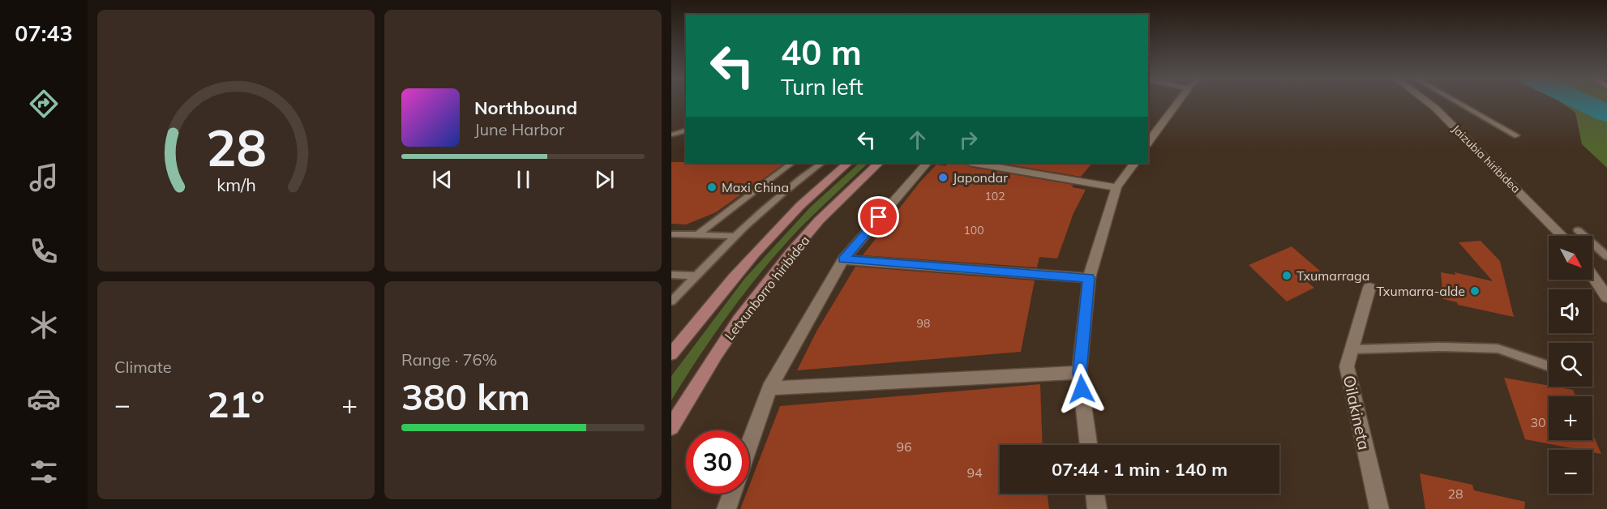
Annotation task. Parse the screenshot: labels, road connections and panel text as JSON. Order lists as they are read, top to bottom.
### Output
{
  "streets": {
    "main road": ["Letxunborro hiribidea"],
    "street": ["Jaizubia hiribidea", "Oilakineta"]
  },
  "places": [
    "Japondar",
    "Maxi China",
    "Txumarraga",
    "Txumarra-alde"
  ],
  "house_numbers": [
    "102",
    "100",
    "98",
    "30",
    "96",
    "94",
    "28"
  ],
  "north": "bottom right",
  "page": {
    "tabs": "07:43",
    "turn": ["40 m", "Turn left"],
    "song": ["Northbound", "June Harbor"],
    "map_buttons": ["+", "−"],
    "tile": [
      "Climate",
      ["Range · 76%", "380 km"]
    ],
    "heat": ["−", "21°", "+"],
    "limit": "30",
    "trip": "07:44 · 1 min · 140 m",
    "gauge": ["28", "km/h"]
  }
}
